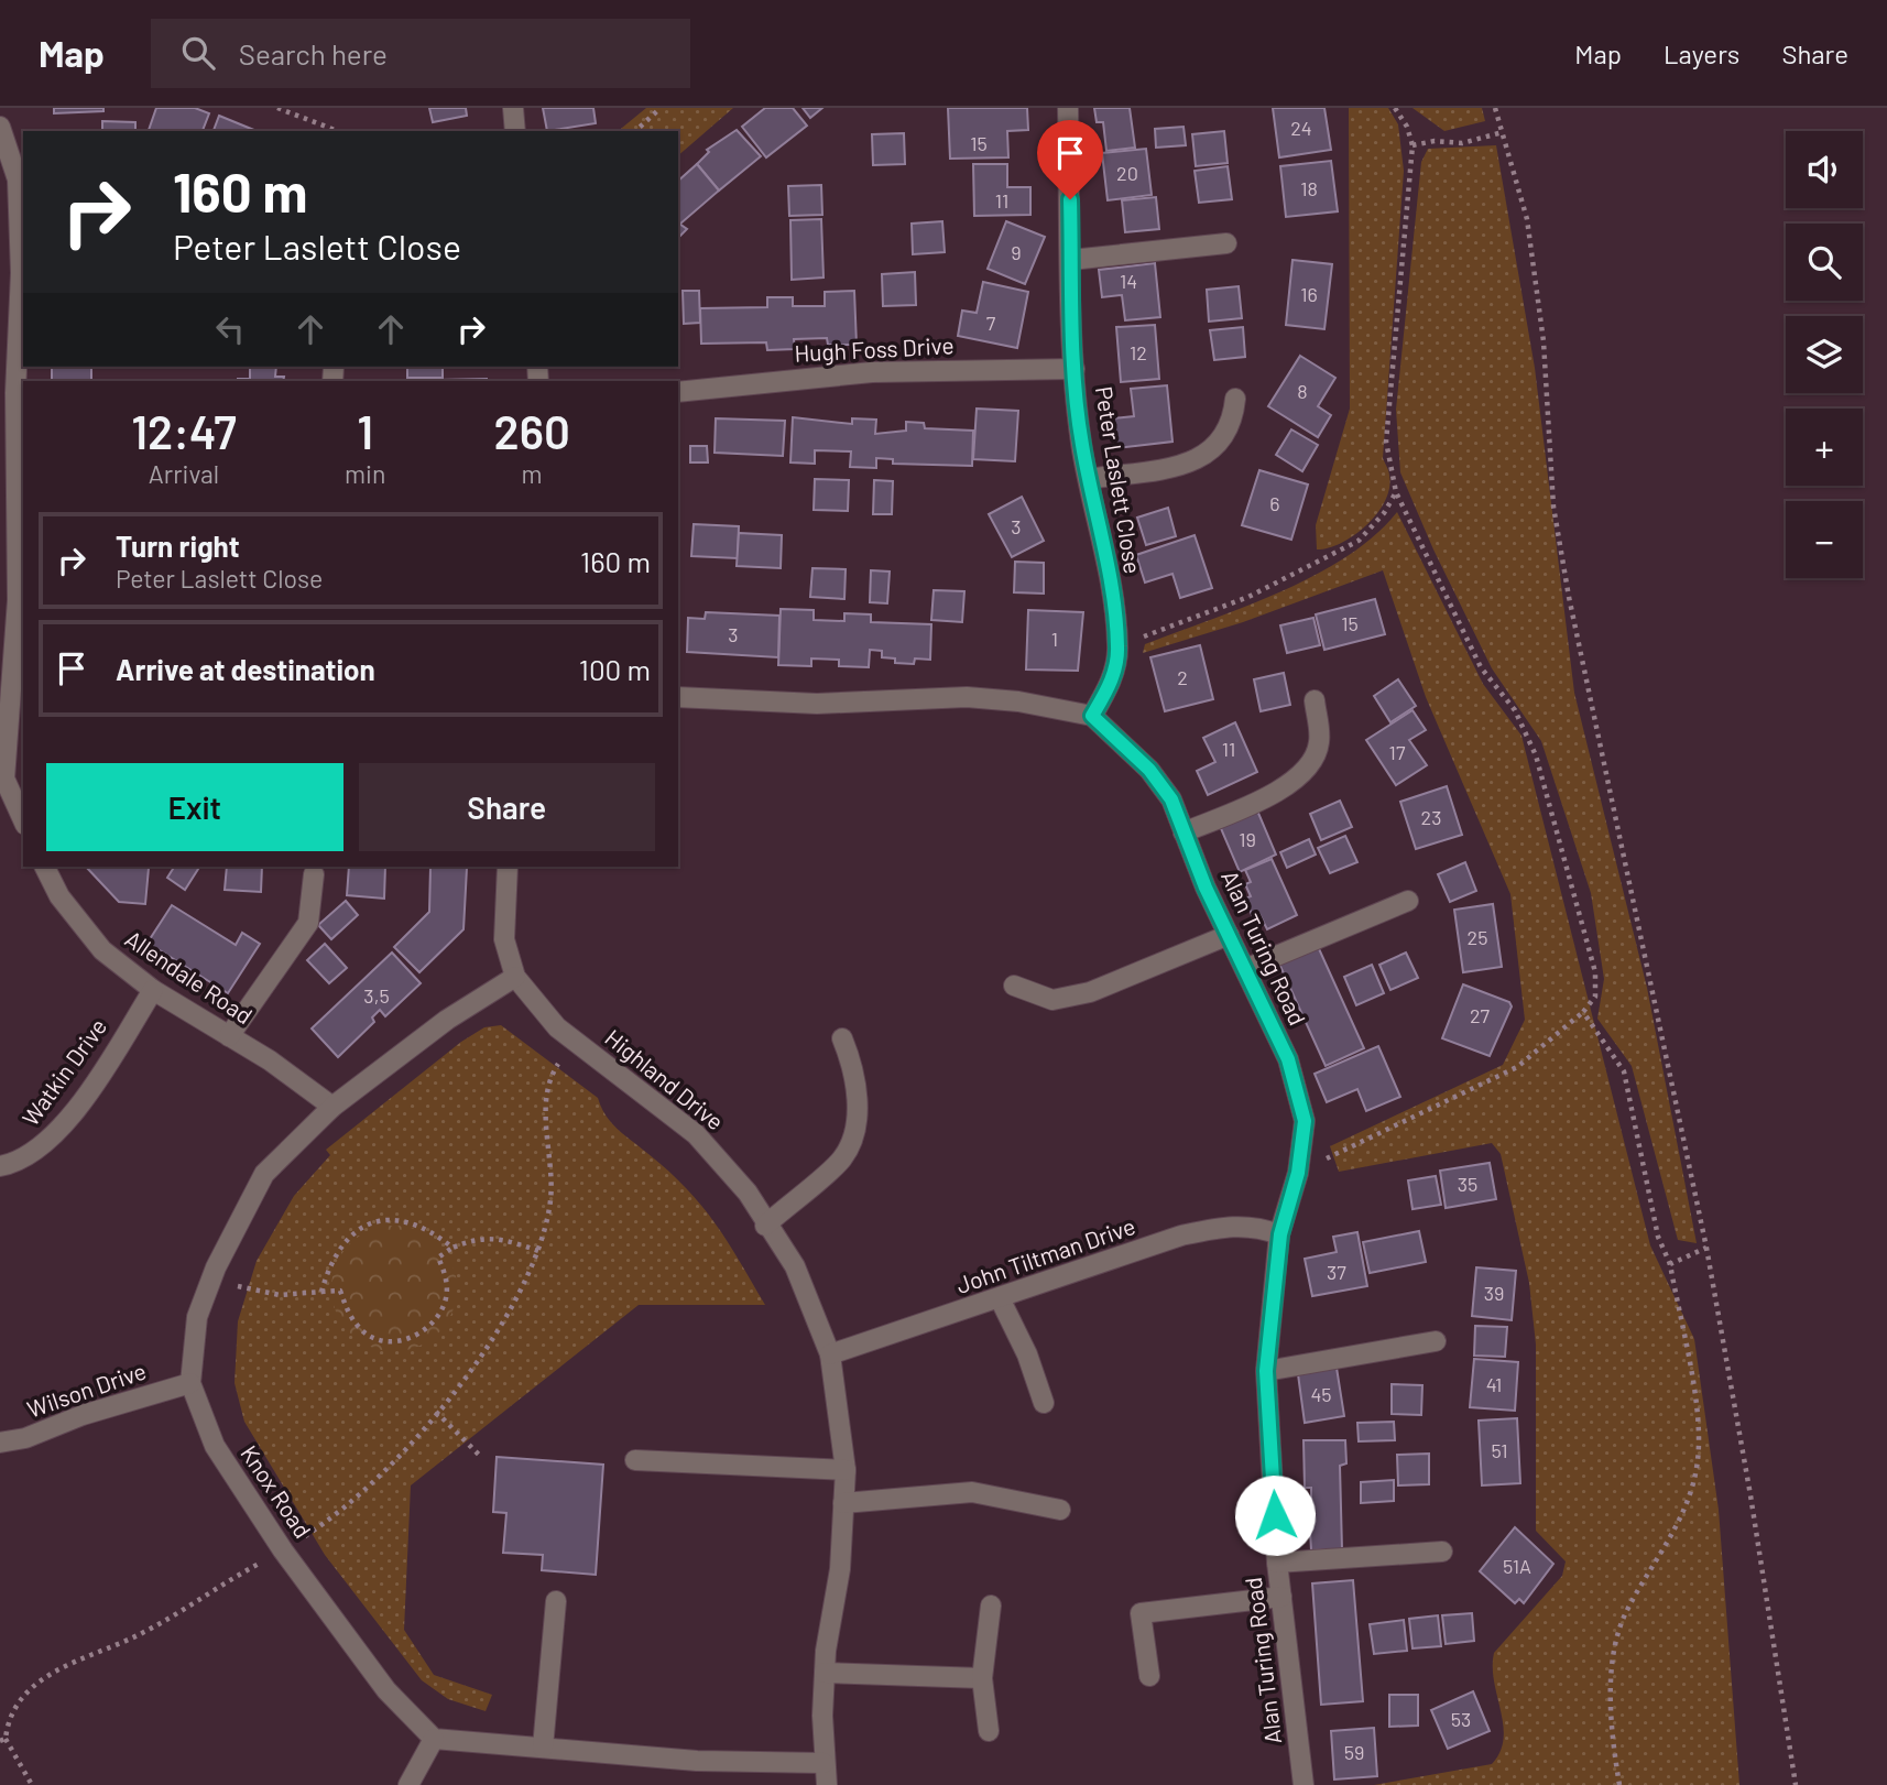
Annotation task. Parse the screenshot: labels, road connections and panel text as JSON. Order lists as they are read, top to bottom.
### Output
{
  "streets": {
    "street": [
      "Hugh Foss Drive",
      "Peter Laslett Close",
      "Alan Turing Road",
      "Allendale Road",
      "Watkin Drive",
      "Highland Drive",
      "John Tiltman Drive",
      "Wilson Drive",
      "Knox Road"
    ]
  },
  "crossings": [
    ["Hugh Foss Drive", "Peter Laslett Close"],
    ["Peter Laslett Close", "Alan Turing Road"],
    ["Alan Turing Road", "John Tiltman Drive"],
    ["Allendale Road", "Watkin Drive"],
    ["Allendale Road", "Knox Road"],
    ["Highland Drive", "John Tiltman Drive"],
    ["Highland Drive", "Knox Road"],
    ["Wilson Drive", "Knox Road"]
  ],
  "house_numbers": [
    "24",
    "15",
    "20",
    "18",
    "11",
    "9",
    "14",
    "16",
    "7",
    "12",
    "8",
    "6",
    "3",
    "15",
    "3",
    "1",
    "2",
    "11",
    "17",
    "23",
    "19",
    "25",
    "3,5",
    "27",
    "35",
    "37",
    "39",
    "41",
    "45",
    "51",
    "51A",
    "53",
    "59"
  ],
  "page": {
    "header": "Map",
    "search": "Search here",
    "nav": ["Map", "Layers", "Share"],
    "map_buttons": ["+", "−"],
    "turn": ["160 m", "Peter Laslett Close"],
    "eta": [
      "12:47",
      "Arrival",
      "1",
      "min",
      "260",
      "m"
    ],
    "list": [
      {
        "name": "Turn right",
        "note": "Peter Laslett Close",
        "value": "160 m"
      },
      {
        "name": "Arrive at destination",
        "value": "100 m"
      }
    ],
    "buttons": ["Exit", "Share"]
  }
}
